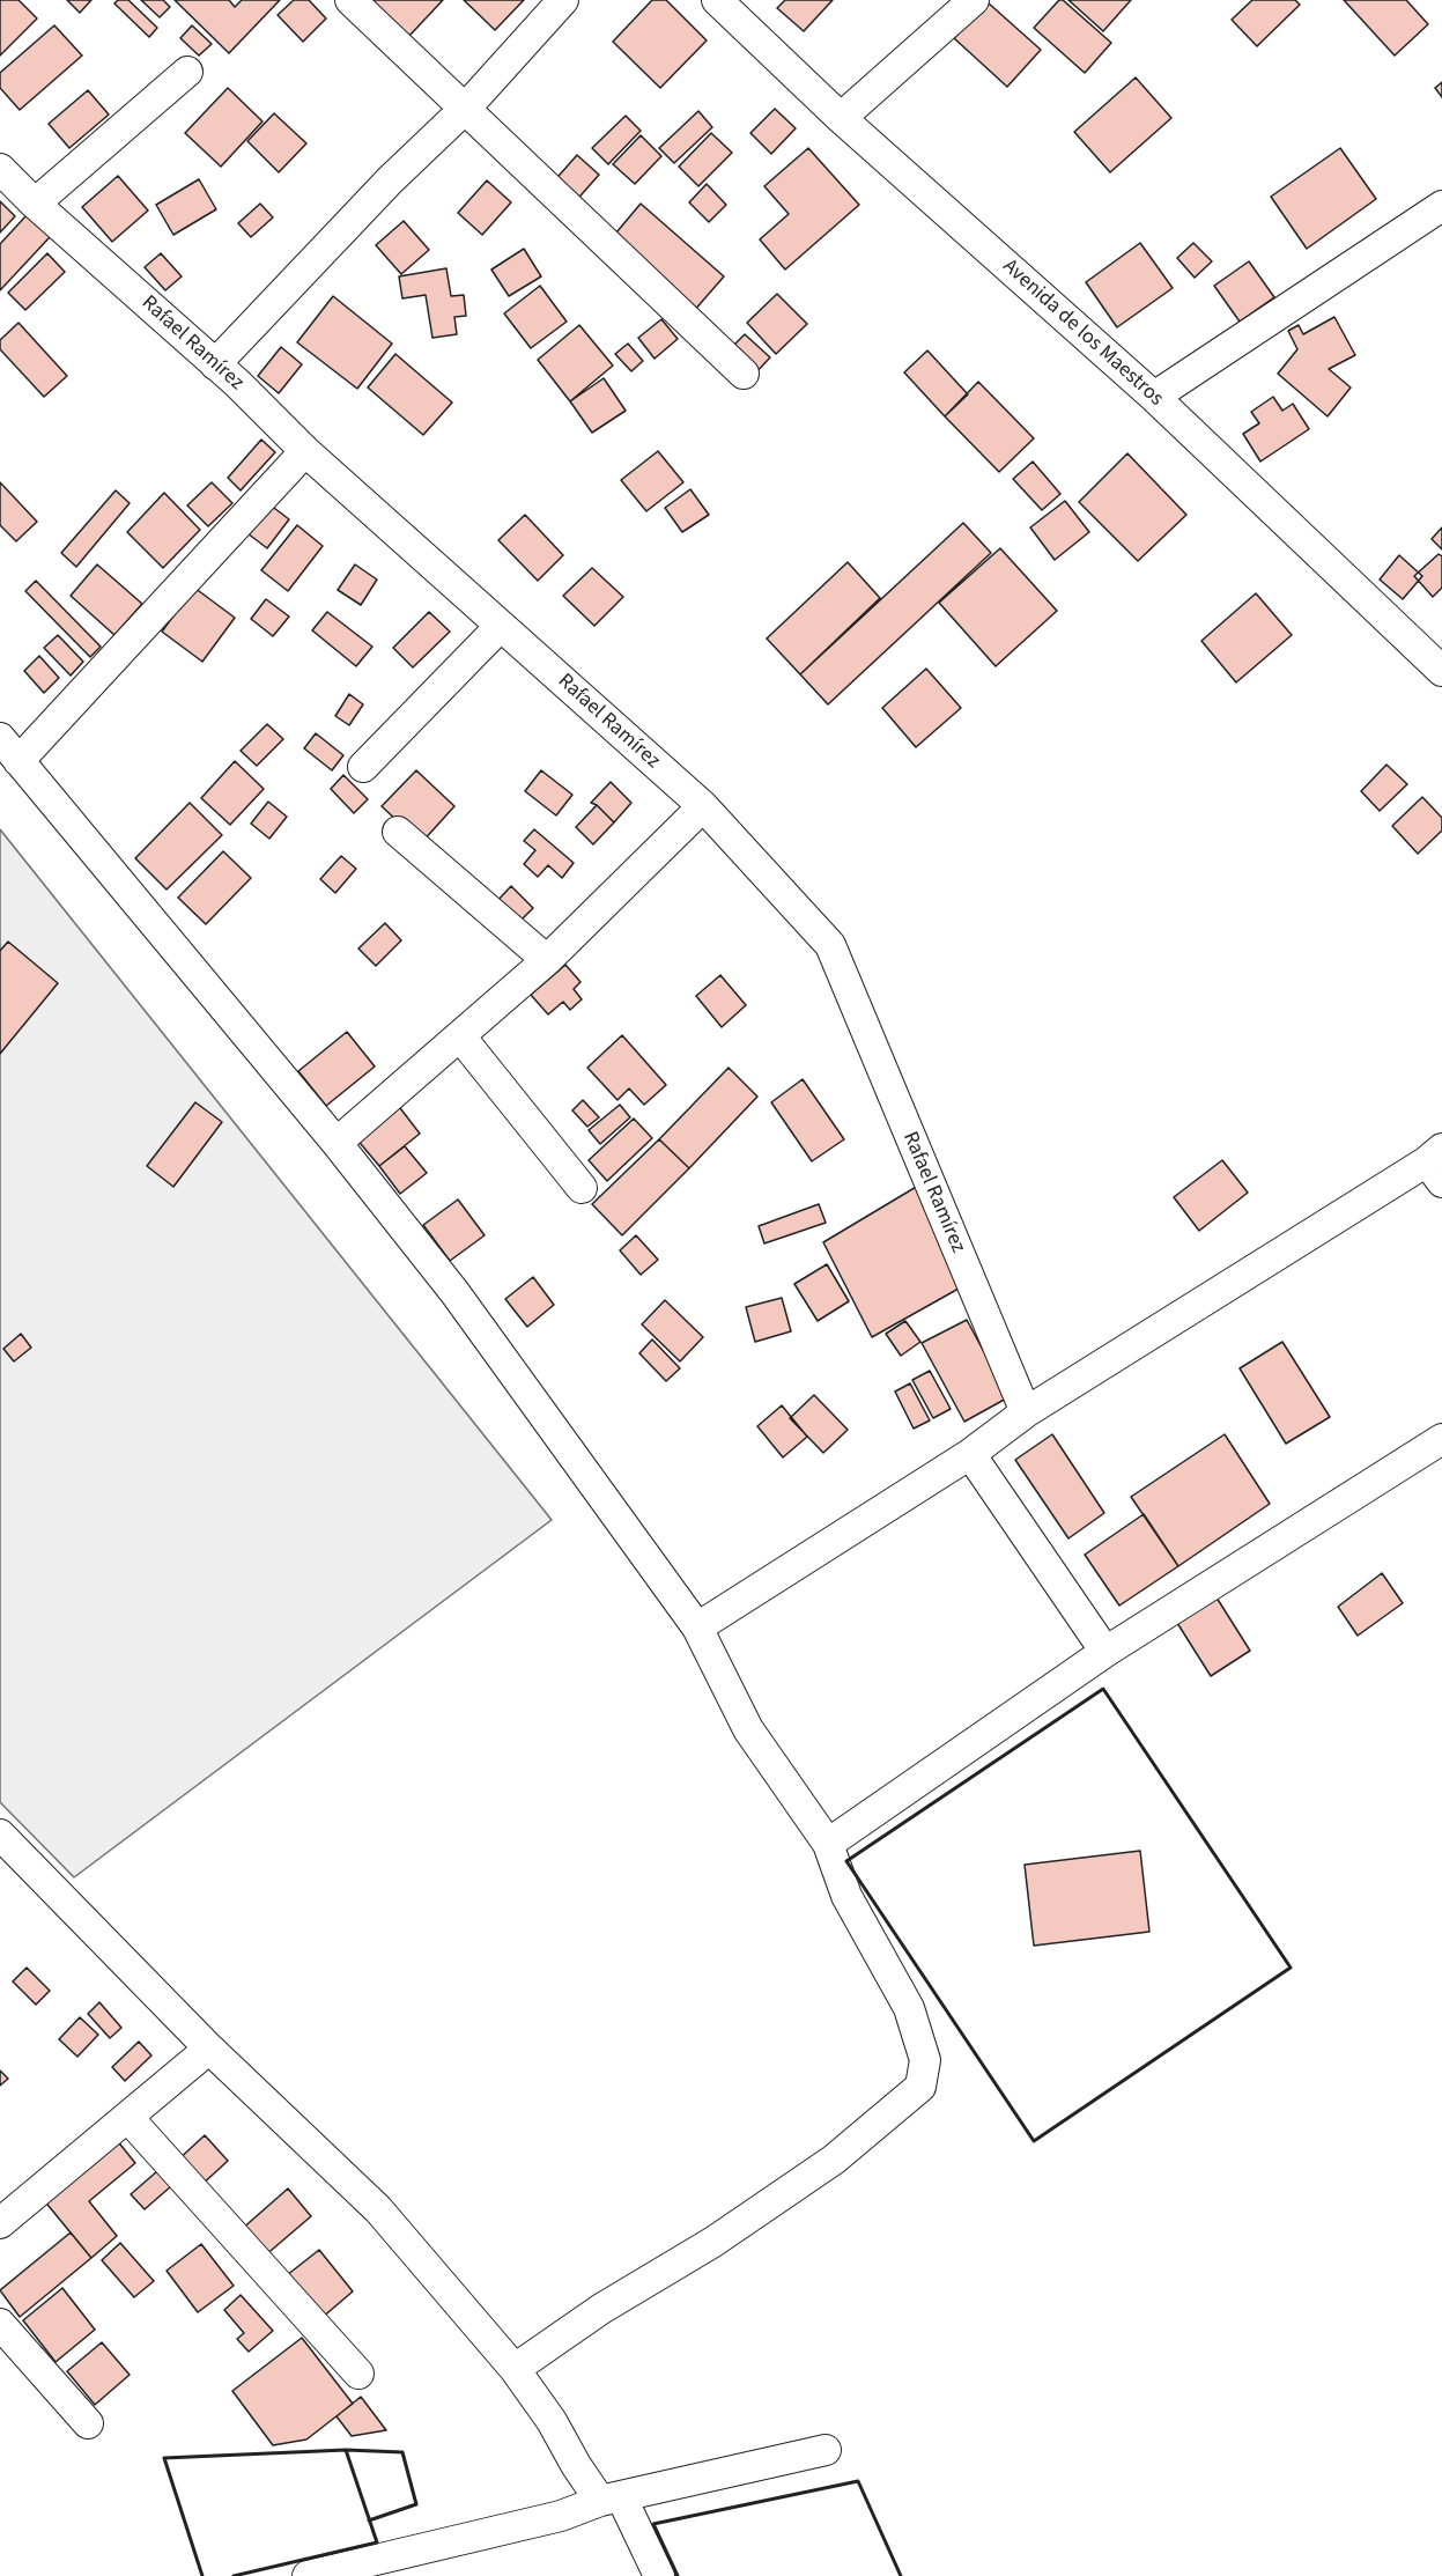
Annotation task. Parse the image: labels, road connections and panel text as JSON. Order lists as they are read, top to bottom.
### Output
{
  "streets": {
    "street": ["Avenida de los Maestros", "Rafael Ramírez"]
  }
}
